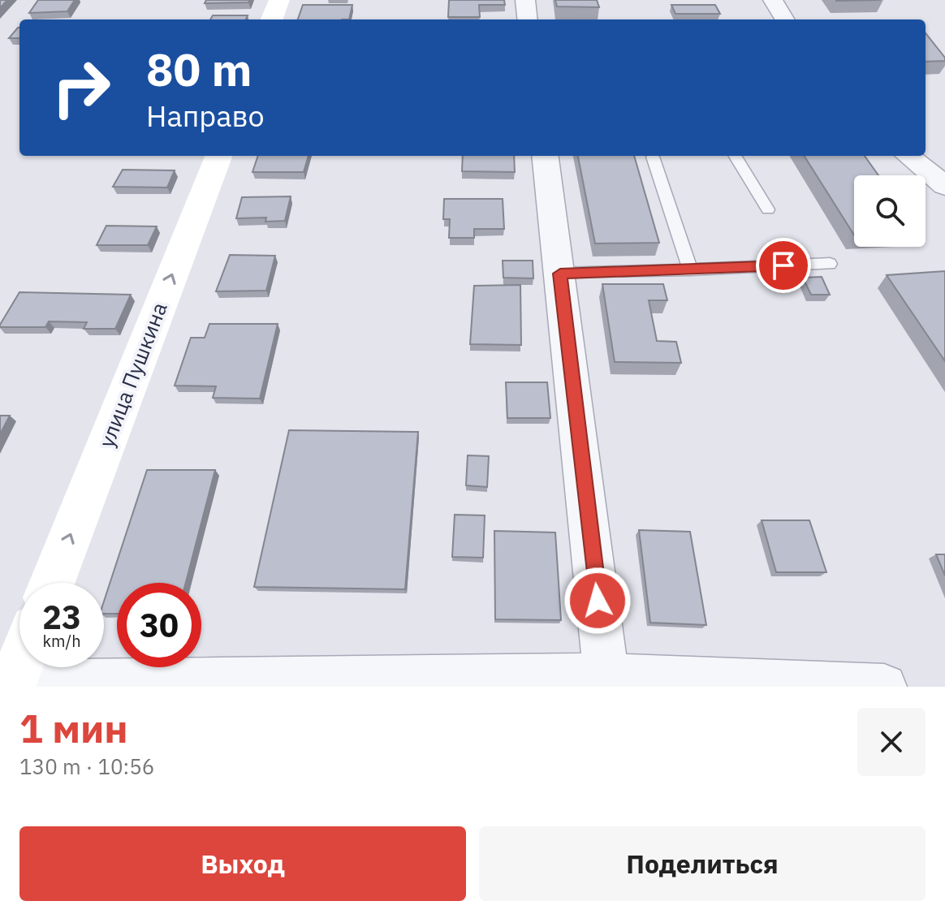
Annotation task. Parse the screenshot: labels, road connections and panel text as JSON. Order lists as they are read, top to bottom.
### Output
{
  "streets": {
    "main road": ["улица Пушкина"]
  },
  "one_way": ["улица Пушкина"],
  "page": {
    "turn": ["80 m", "Направо"],
    "speed": "23 km/h",
    "limit": "30",
    "heading": ["1 мин", "130 m · 10:56"],
    "buttons": ["Выход", "Поделиться"]
  }
}
